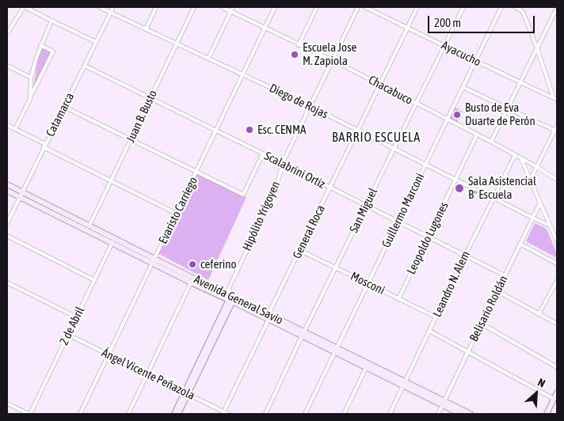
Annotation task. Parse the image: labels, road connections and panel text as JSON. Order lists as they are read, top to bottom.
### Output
{
  "streets": {
    "main road": ["Avenida General Savio"],
    "street": [
      "Ayacucho",
      "Chacabuco",
      "Diego de Rojas",
      "Catamarca",
      "Juan B. Busto",
      "Scalabrini Ortiz",
      "Evaristo Carriego",
      "San Miguel",
      "Guillermo Marconi",
      "Hipólito Yrigoyen",
      "General Roca",
      "Leopoldo Lugones",
      "Mosconi",
      "Leandro N. Alem",
      "Belisario Roldán",
      "2 de Abril",
      "Ángel Vicente Peñazola"
    ]
  },
  "crossings": [
    ["Ayacucho", "San Miguel"],
    ["Ayacucho", "Guillermo Marconi"],
    ["Ayacucho", "General Roca"],
    ["Chacabuco", "Evaristo Carriego"],
    ["Chacabuco", "San Miguel"],
    ["Chacabuco", "Guillermo Marconi"],
    ["Chacabuco", "Hipólito Yrigoyen"],
    ["Chacabuco", "General Roca"],
    ["Chacabuco", "Leopoldo Lugones"],
    ["Chacabuco", "Leandro N. Alem"],
    ["Diego de Rojas", "Catamarca"],
    ["Diego de Rojas", "Juan B. Busto"],
    ["Diego de Rojas", "Evaristo Carriego"],
    ["Diego de Rojas", "San Miguel"],
    ["Diego de Rojas", "Guillermo Marconi"],
    ["Diego de Rojas", "Hipólito Yrigoyen"],
    ["Diego de Rojas", "General Roca"],
    ["Diego de Rojas", "Leopoldo Lugones"],
    ["Diego de Rojas", "Leandro N. Alem"],
    ["Diego de Rojas", "Belisario Roldán"],
    ["Catamarca", "Scalabrini Ortiz"],
    ["Catamarca", "Avenida General Savio"],
    ["Juan B. Busto", "Scalabrini Ortiz"],
    ["Juan B. Busto", "Avenida General Savio"],
    ["Scalabrini Ortiz", "Evaristo Carriego"],
    ["Scalabrini Ortiz", "San Miguel"],
    ["Scalabrini Ortiz", "Guillermo Marconi"],
    ["Scalabrini Ortiz", "Hipólito Yrigoyen"],
    ["Scalabrini Ortiz", "General Roca"],
    ["Scalabrini Ortiz", "Leopoldo Lugones"],
    ["Scalabrini Ortiz", "Leandro N. Alem"],
    ["Scalabrini Ortiz", "Belisario Roldán"],
    ["Evaristo Carriego", "Avenida General Savio"],
    ["Evaristo Carriego", "Ángel Vicente Peñazola"],
    ["San Miguel", "Mosconi"],
    ["San Miguel", "Avenida General Savio"],
    ["Guillermo Marconi", "Mosconi"],
    ["Guillermo Marconi", "Avenida General Savio"],
    ["Hipólito Yrigoyen", "Avenida General Savio"],
    ["General Roca", "Mosconi"],
    ["General Roca", "Avenida General Savio"],
    ["General Roca", "Ángel Vicente Peñazola"],
    ["Leopoldo Lugones", "Mosconi"],
    ["Mosconi", "Leandro N. Alem"],
    ["Leandro N. Alem", "Avenida General Savio"],
    ["Avenida General Savio", "Belisario Roldán"],
    ["Avenida General Savio", "2 de Abril"],
    ["2 de Abril", "Ángel Vicente Peñazola"]
  ],
  "districts": ["BARRIO ESCUELA"],
  "places": [
    "Escuela Jose M. Zapiola",
    "Busto de Eva Duarte de Perón",
    "Esc. CENMA",
    "Sala Asistencial Bº Escuela",
    "ceferino"
  ],
  "scale_bar": "200 m",
  "north": "top right"
}
